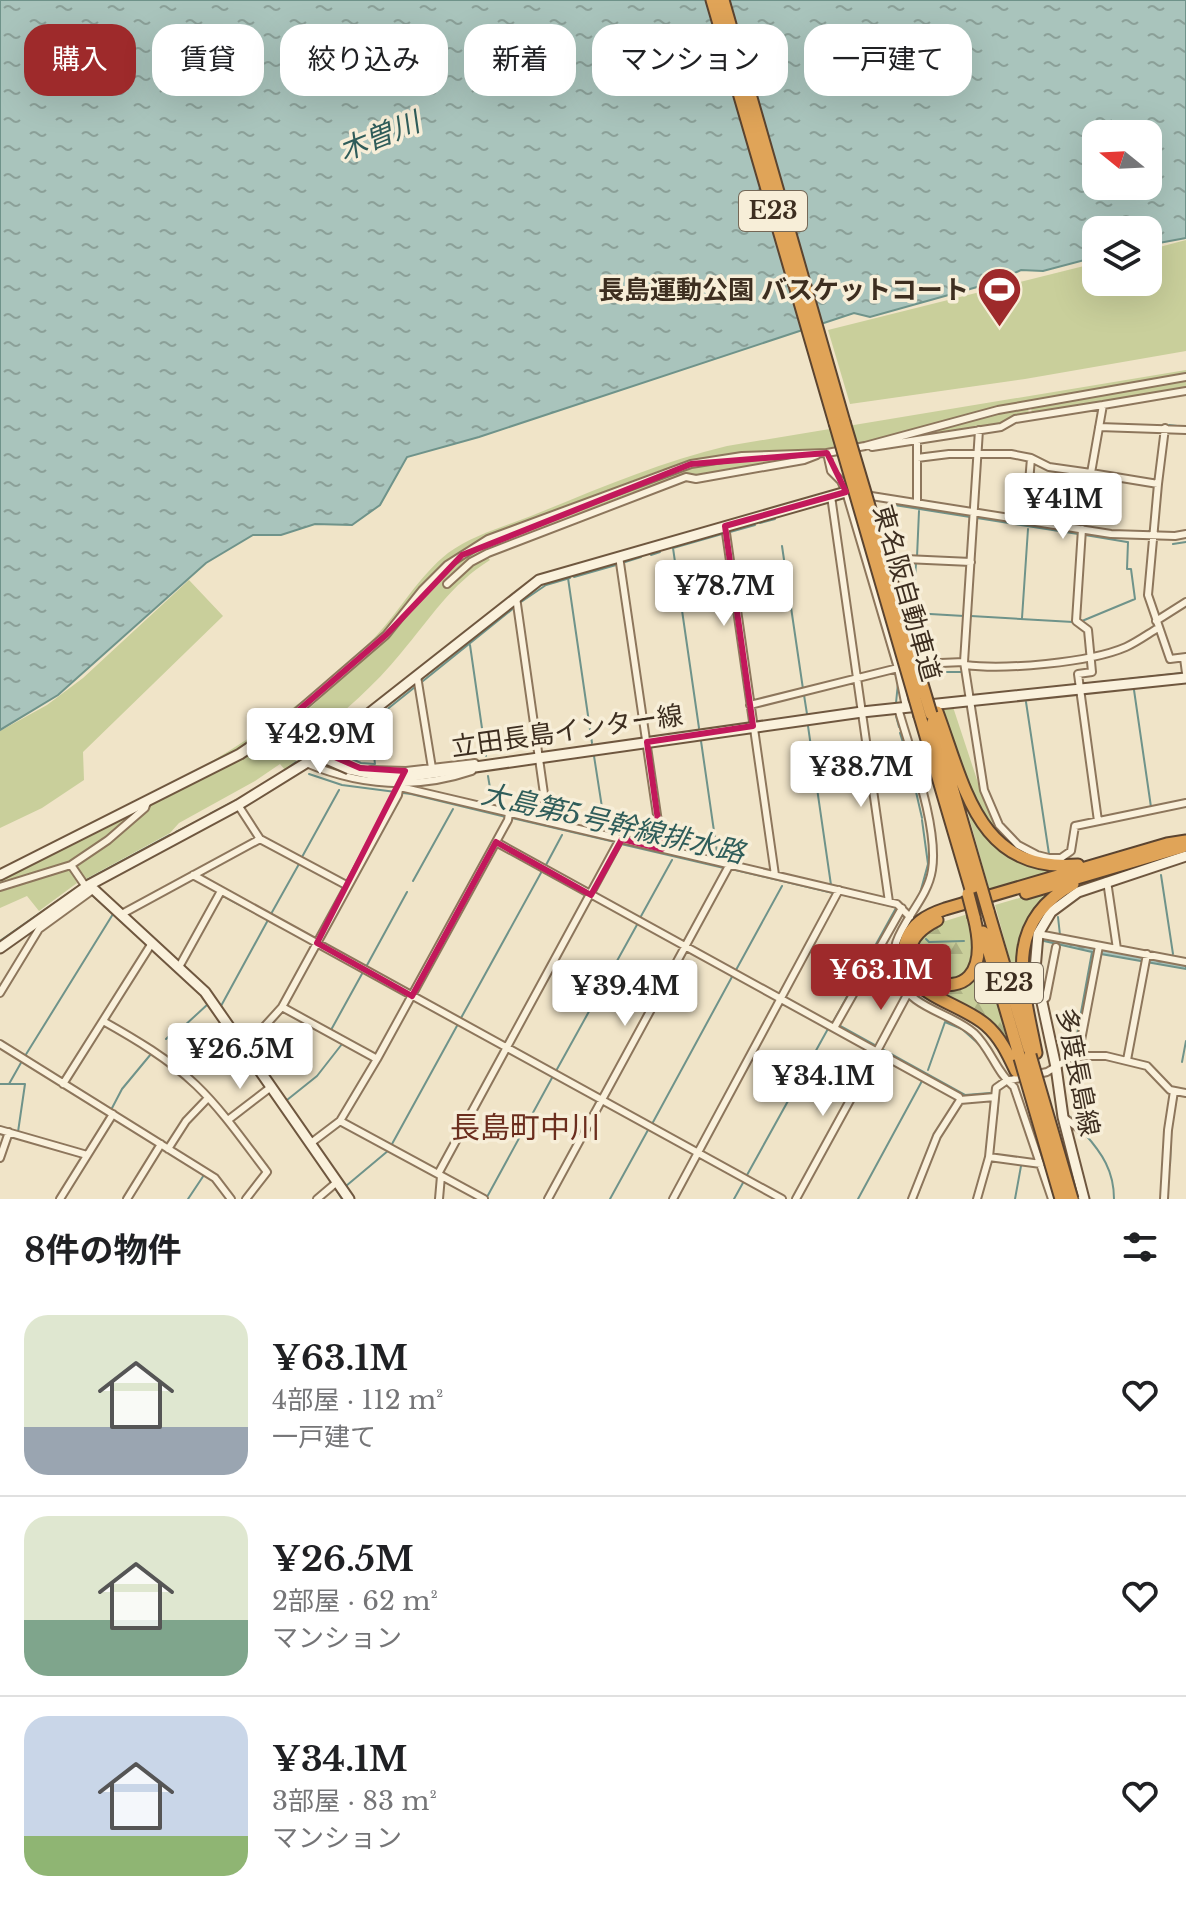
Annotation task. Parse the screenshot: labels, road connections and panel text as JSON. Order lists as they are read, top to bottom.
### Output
{
  "streets": {
    "highway": ["E23", "東名阪自動車道"],
    "main road": ["立田長島インター線", "多度長島線"]
  },
  "districts": ["長島町中川"],
  "water": ["木曽川", "大島第5号幹線排水路"],
  "places": {
    "sports": ["長島運動公園 バスケットコート"]
  },
  "north": "left",
  "page": {
    "chip": [
      "購入",
      "賃貸",
      "絞り込み",
      "新着",
      "マンション",
      "一戸建て"
    ],
    "price": [
      "¥41M",
      "¥78.7M",
      "¥42.9M",
      "¥38.7M",
      "¥63.1M",
      "¥39.4M",
      "¥26.5M",
      "¥34.1M"
    ],
    "heading": "8件の物件",
    "list": [
      {
        "name": "¥63.1M",
        "note": "4部屋 · 112 m² · 一戸建て"
      },
      {
        "name": "¥26.5M",
        "note": "2部屋 · 62 m² · マンション"
      },
      {
        "name": "¥34.1M",
        "note": "3部屋 · 83 m² · マンション"
      }
    ]
  }
}
